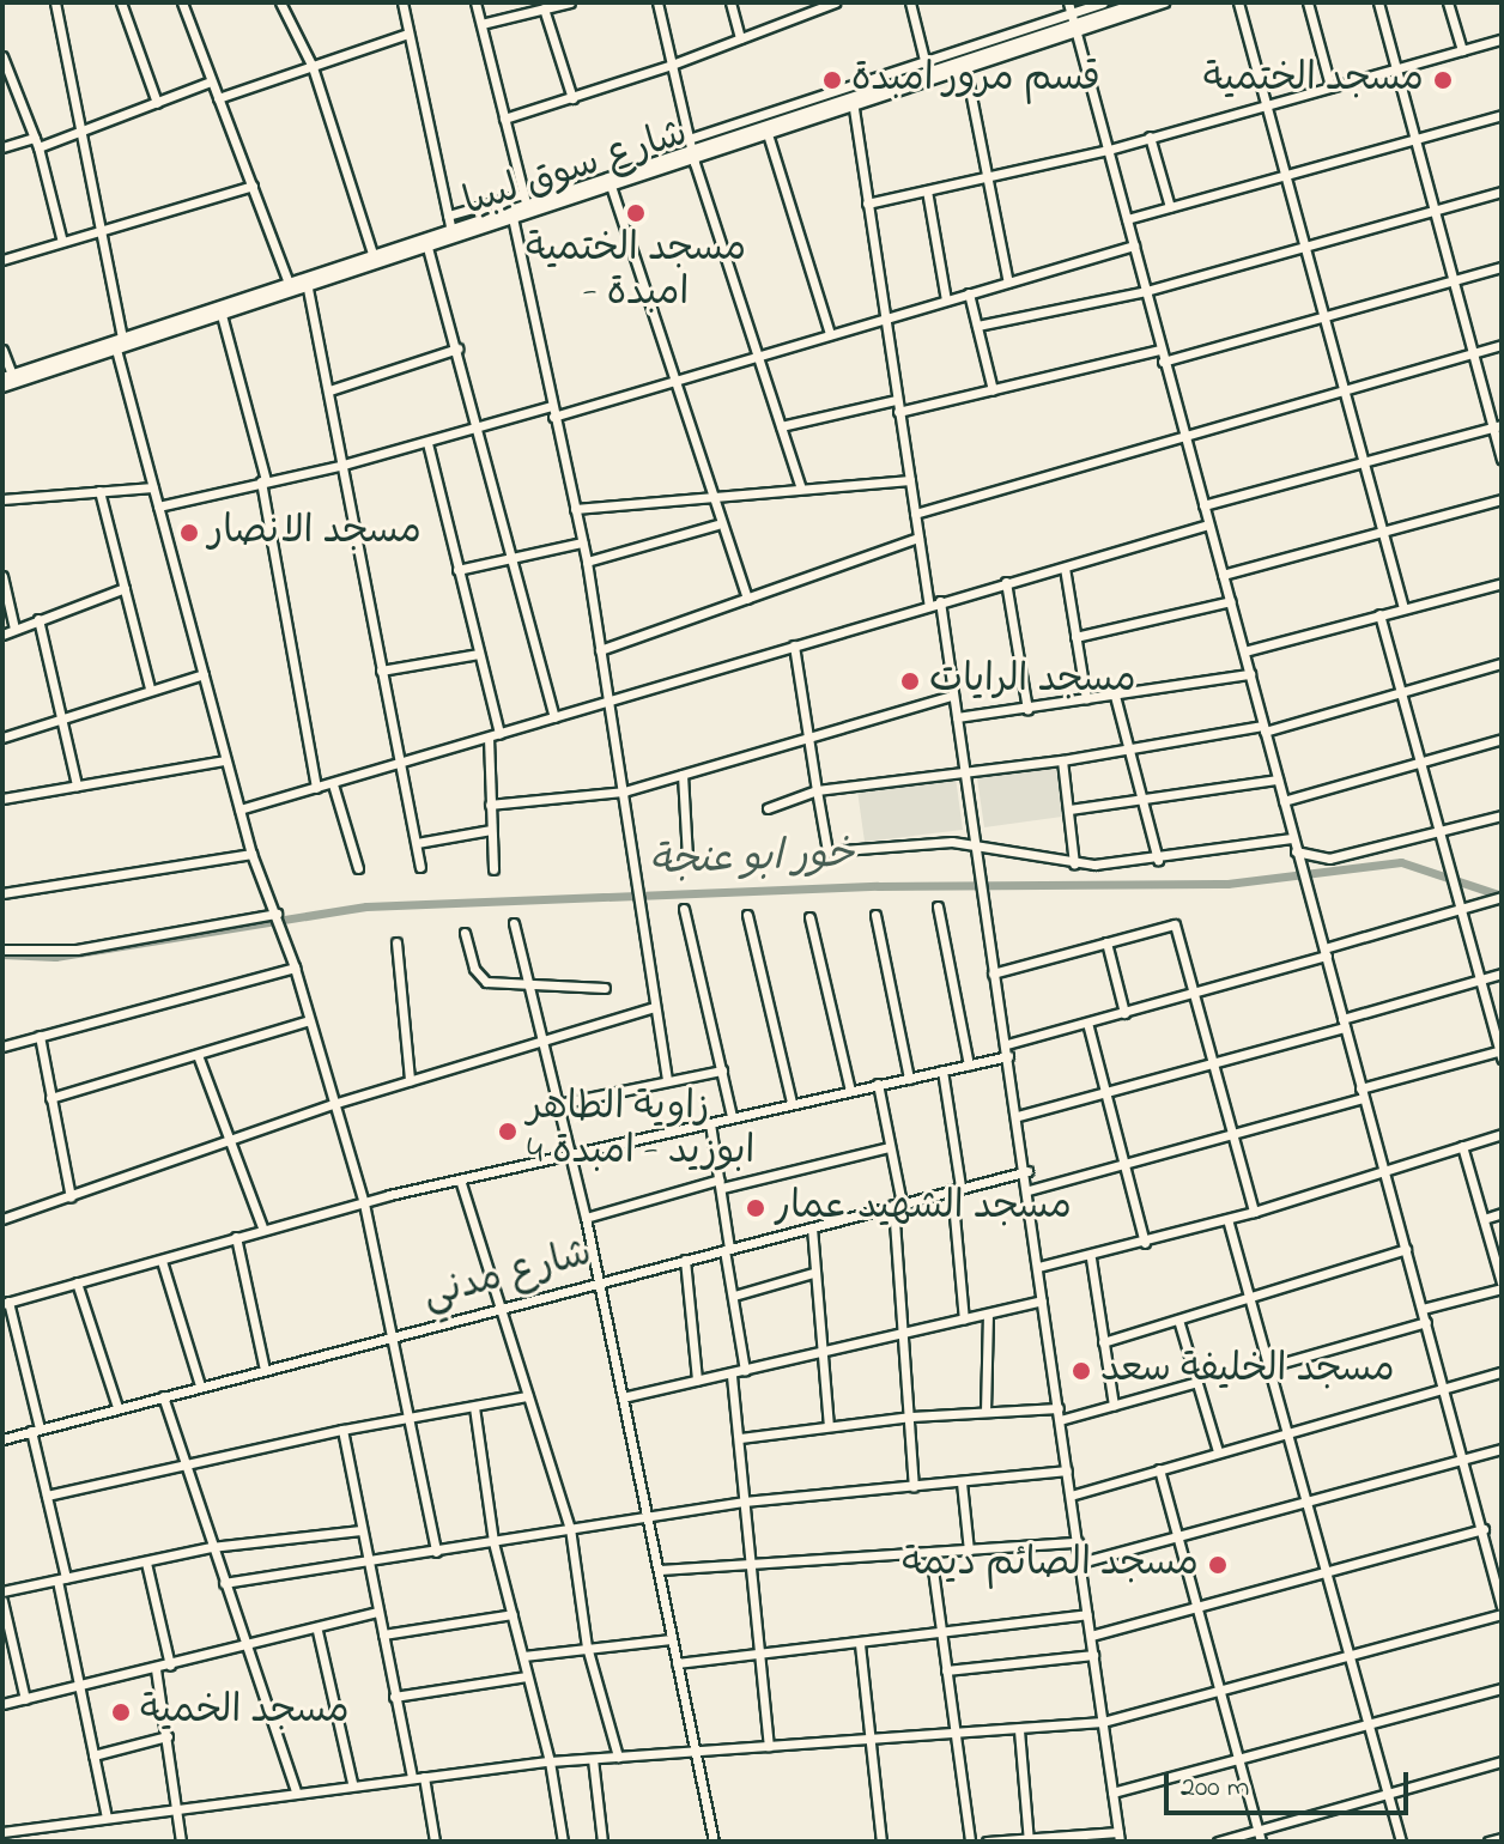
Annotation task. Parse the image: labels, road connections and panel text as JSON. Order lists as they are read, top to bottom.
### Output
{
  "streets": {
    "main road": ["شارع سوق ليبيا"],
    "street": ["شارع مدني"]
  },
  "water": ["خور ابو عنجة"],
  "places": [
    "قسم مرور امبدة",
    "مسجد الختمية",
    "مسجد الختمية - امبدة",
    "مسجد الانصار",
    "مسجد الرايات",
    "زاوية الطاهر ابوزيد - امبدة 4",
    "مسجد الشهيد عمار",
    "مسجد الخليفة سعد",
    "مسجد الصائم ديمة",
    "مسجد الخمية"
  ],
  "scale_bar": "200 m"
}
